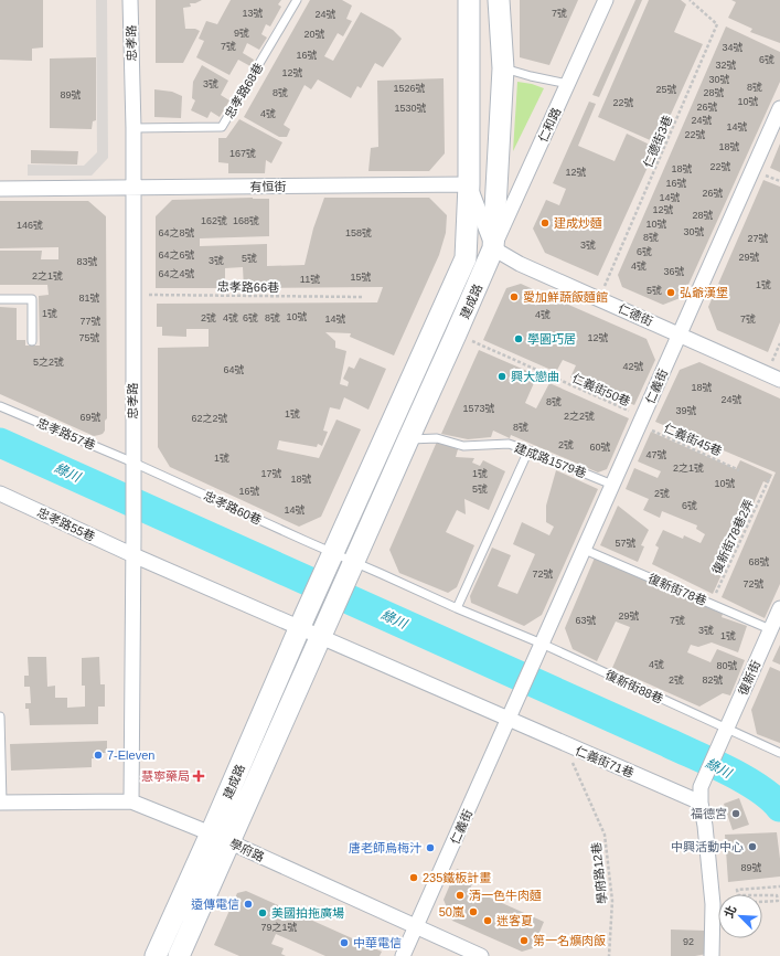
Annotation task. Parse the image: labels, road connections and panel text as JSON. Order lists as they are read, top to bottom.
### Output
{
  "streets": {
    "street": [
      "忠孝路",
      "仁和路",
      "有恒街",
      "建成路",
      "仁德街",
      "仁義街",
      "忠孝路55巷",
      "復新街",
      "仁義街71巷",
      "學府路"
    ],
    "lane": [
      "忠孝路68巷",
      "忠孝路57巷",
      "建成路1579巷",
      "忠孝路60巷",
      "復新街78巷",
      "復新街88巷"
    ],
    "path": [
      "仁德街3巷",
      "忠孝路66巷",
      "仁義街50巷",
      "仁義街45巷",
      "復新街78巷2弄",
      "學府路12巷"
    ]
  },
  "crossings": [
    ["忠孝路", "忠孝路68巷"],
    ["忠孝路", "有恒街"],
    ["忠孝路", "忠孝路66巷"],
    ["忠孝路", "忠孝路57巷"],
    ["忠孝路", "忠孝路60巷"],
    ["忠孝路", "忠孝路55巷"],
    ["忠孝路", "學府路"],
    ["仁和路", "建成路"],
    ["仁和路", "仁德街"],
    ["仁德街3巷", "仁德街"],
    ["有恒街", "建成路"],
    ["建成路", "仁德街"],
    ["建成路", "仁義街50巷"],
    ["建成路", "建成路1579巷"],
    ["建成路", "忠孝路60巷"],
    ["建成路", "仁義街71巷"],
    ["建成路", "學府路"],
    ["仁德街", "仁義街"],
    ["仁義街", "仁義街50巷"],
    ["仁義街", "仁義街45巷"],
    ["仁義街", "建成路1579巷"],
    ["仁義街", "復新街78巷"],
    ["仁義街", "復新街88巷"],
    ["仁義街", "仁義街71巷"],
    ["仁義街", "學府路"],
    ["仁義街50巷", "仁義街45巷"],
    ["忠孝路57巷", "忠孝路60巷"],
    ["忠孝路60巷", "復新街88巷"],
    ["復新街78巷2弄", "復新街78巷"],
    ["復新街78巷", "復新街"],
    ["復新街", "復新街88巷"],
    ["復新街", "仁義街71巷"],
    ["仁義街71巷", "學府路12巷"]
  ],
  "water": ["綠川"],
  "places": {
    "other": [
      "建成炒麵",
      "弘爺漢堡",
      "愛加鮮蔬飯麵館",
      "學園巧居",
      "興大戀曲",
      "7-Eleven",
      "福德宮",
      "中興活動中心",
      "唐老師烏梅汁",
      "235鐵板計畫",
      "清一色牛肉麵",
      "遠傳電信",
      "50嵐",
      "美國拍拖廣場",
      "迷客夏",
      "第一名爌肉飯",
      "中華電信"
    ],
    "health": ["慧寧藥局"]
  },
  "house_numbers": [
    "13號",
    "7號",
    "24號",
    "9號",
    "20號",
    "7號",
    "34號",
    "16號",
    "6號",
    "32號",
    "12號",
    "30號",
    "3號",
    "8號",
    "1526號",
    "25號",
    "8號",
    "28號",
    "89號",
    "10號",
    "22號",
    "26號",
    "1530號",
    "4號",
    "24號",
    "14號",
    "22號",
    "18號",
    "167號",
    "22號",
    "18號",
    "12號",
    "16號",
    "26號",
    "14號",
    "12號",
    "28號",
    "162號",
    "168號",
    "10號",
    "146號",
    "30號",
    "64之8號",
    "158號",
    "8號",
    "27號",
    "3號",
    "6號",
    "64之6號",
    "29號",
    "5號",
    "3號",
    "83號",
    "4號",
    "36號",
    "64之4號",
    "2之1號",
    "15號",
    "11號",
    "1號",
    "5號",
    "81號",
    "1號",
    "4號",
    "10號",
    "2號",
    "4號",
    "6號",
    "8號",
    "14號",
    "7號",
    "77號",
    "75號",
    "12號",
    "5之2號",
    "42號",
    "64號",
    "18號",
    "24號",
    "8號",
    "1573號",
    "39號",
    "1號",
    "2之2號",
    "69號",
    "62之2號",
    "8號",
    "2號",
    "60號",
    "47號",
    "1號",
    "2之1號",
    "17號",
    "1號",
    "18號",
    "10號",
    "5號",
    "16號",
    "2號",
    "6號",
    "14號",
    "57號",
    "68號",
    "72號",
    "72號",
    "29號",
    "63號",
    "7號",
    "3號",
    "1號",
    "4號",
    "80號",
    "2號",
    "82號",
    "89號",
    "79之1號",
    "92"
  ],
  "north": "top left"
}
